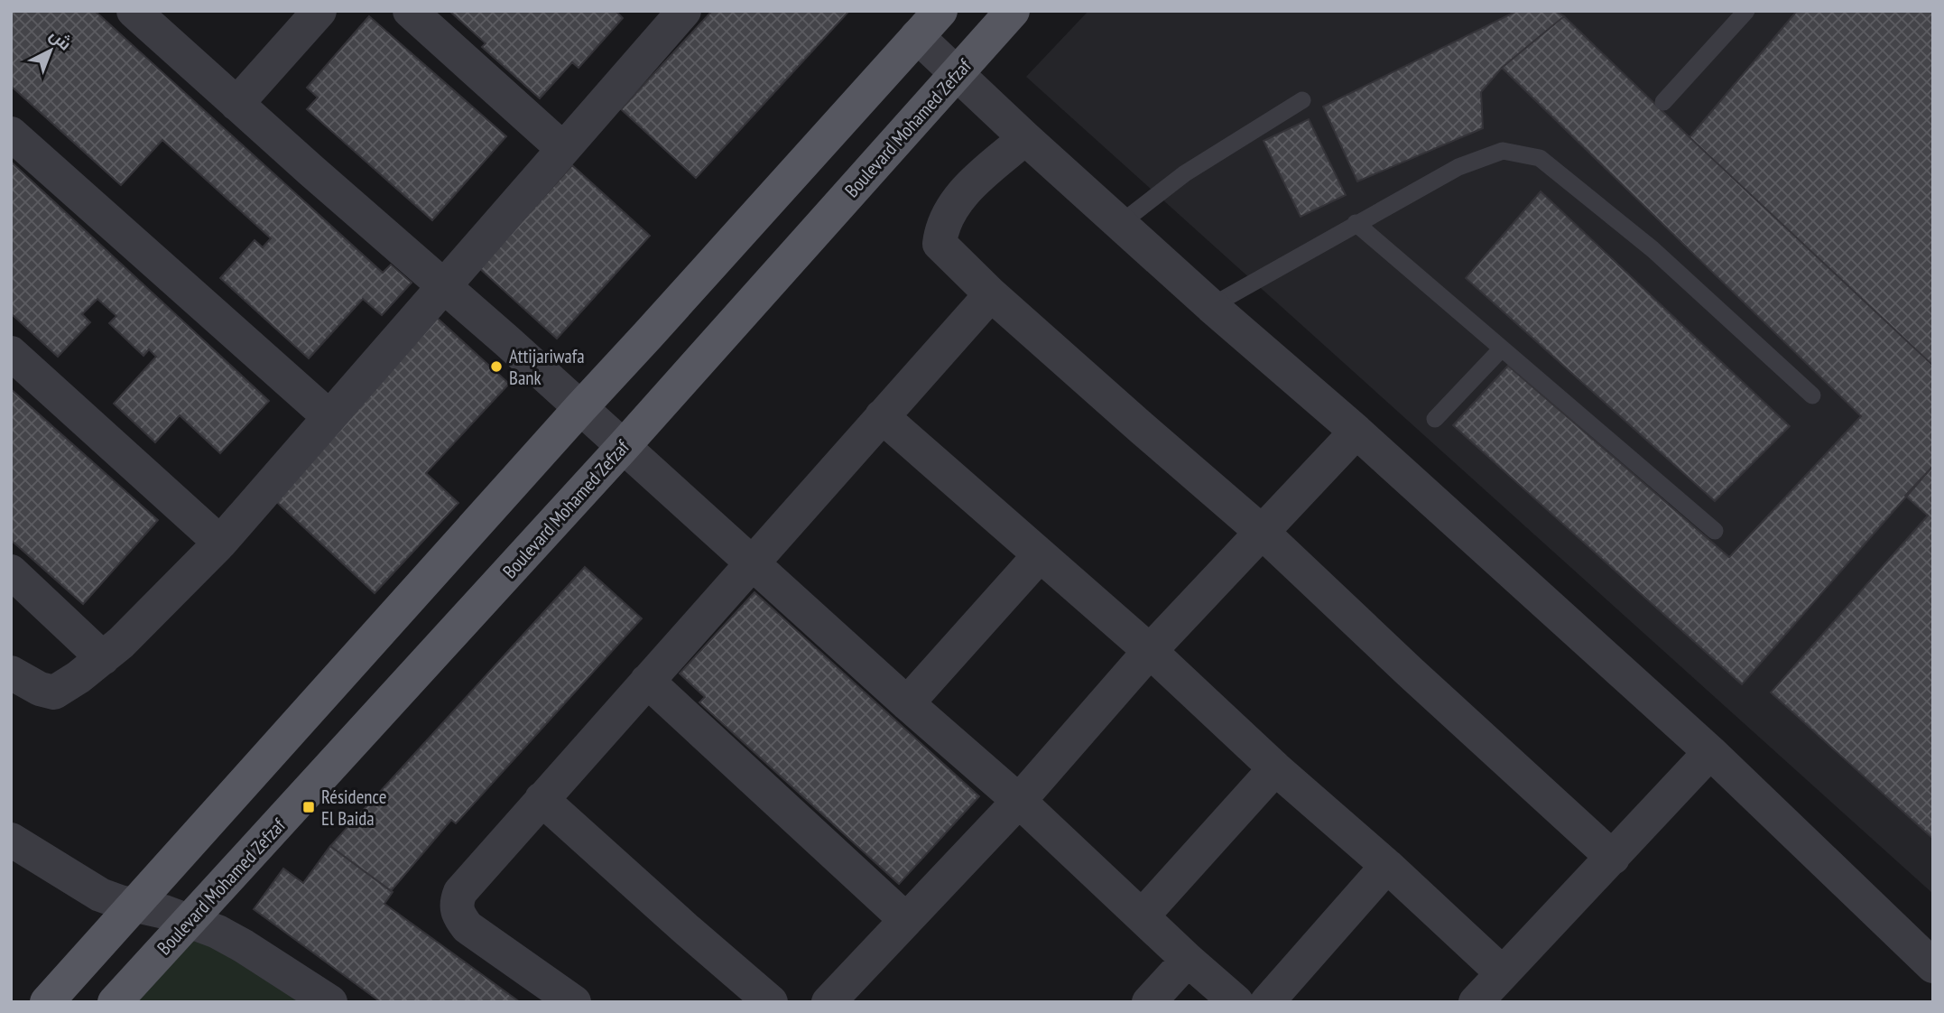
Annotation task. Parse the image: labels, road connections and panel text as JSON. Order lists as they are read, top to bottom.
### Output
{
  "streets": {
    "main road": ["Boulevard Mohamed Zefzaf"]
  },
  "places": {
    "other": ["Attijariwafa Bank"],
    "transit": ["Résidence El Baida"]
  },
  "north": "top right"
}
